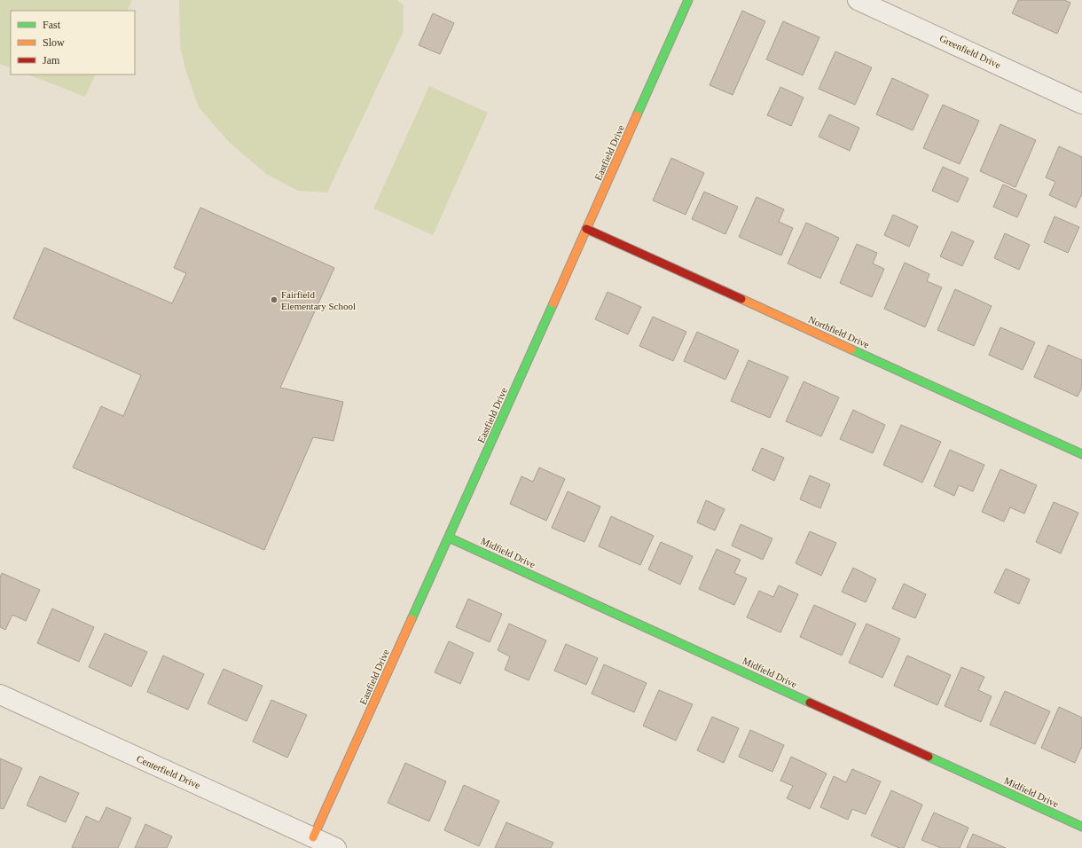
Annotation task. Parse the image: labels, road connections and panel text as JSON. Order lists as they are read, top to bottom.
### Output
{
  "streets": {
    "street": [
      "Greenfield Drive",
      "Eastfield Drive",
      "Northfield Drive",
      "Midfield Drive",
      "Centerfield Drive"
    ]
  },
  "crossings": [
    ["Eastfield Drive", "Northfield Drive"],
    ["Eastfield Drive", "Midfield Drive"],
    ["Eastfield Drive", "Centerfield Drive"]
  ],
  "places": ["Fairfield Elementary School"],
  "legend": ["Fast", "Slow", "Jam"]
}
